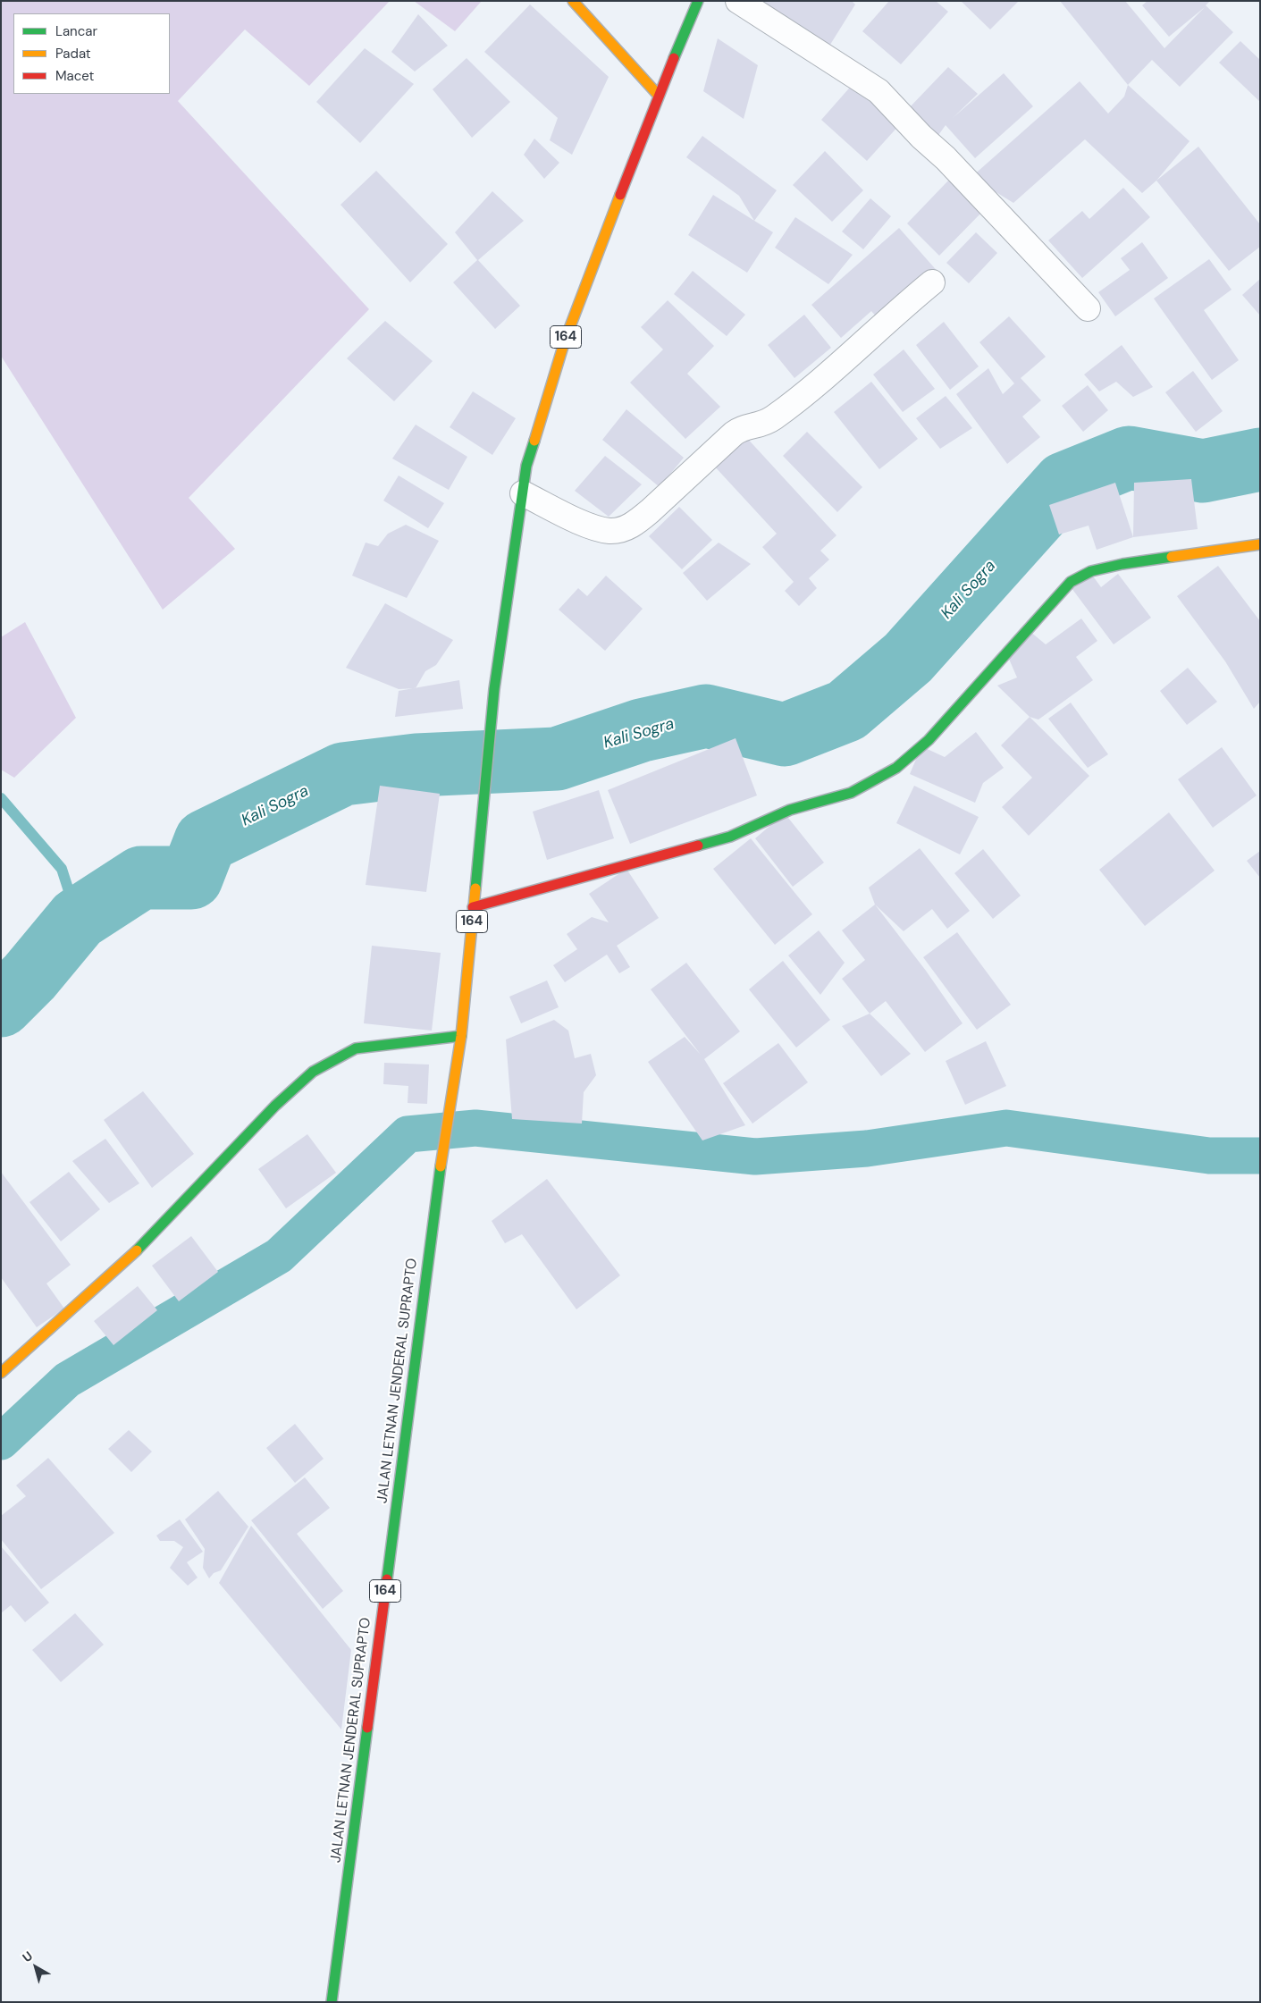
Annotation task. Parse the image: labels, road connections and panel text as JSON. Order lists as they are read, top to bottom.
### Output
{
  "streets": {
    "main road": ["164", "JALAN LETNAN JENDERAL SUPRAPTO"]
  },
  "crossings": [
    ["164", "JALAN LETNAN JENDERAL SUPRAPTO"]
  ],
  "water": ["Kali Sogra"],
  "legend": ["Lancar", "Padat", "Macet"],
  "north": "top left"
}
